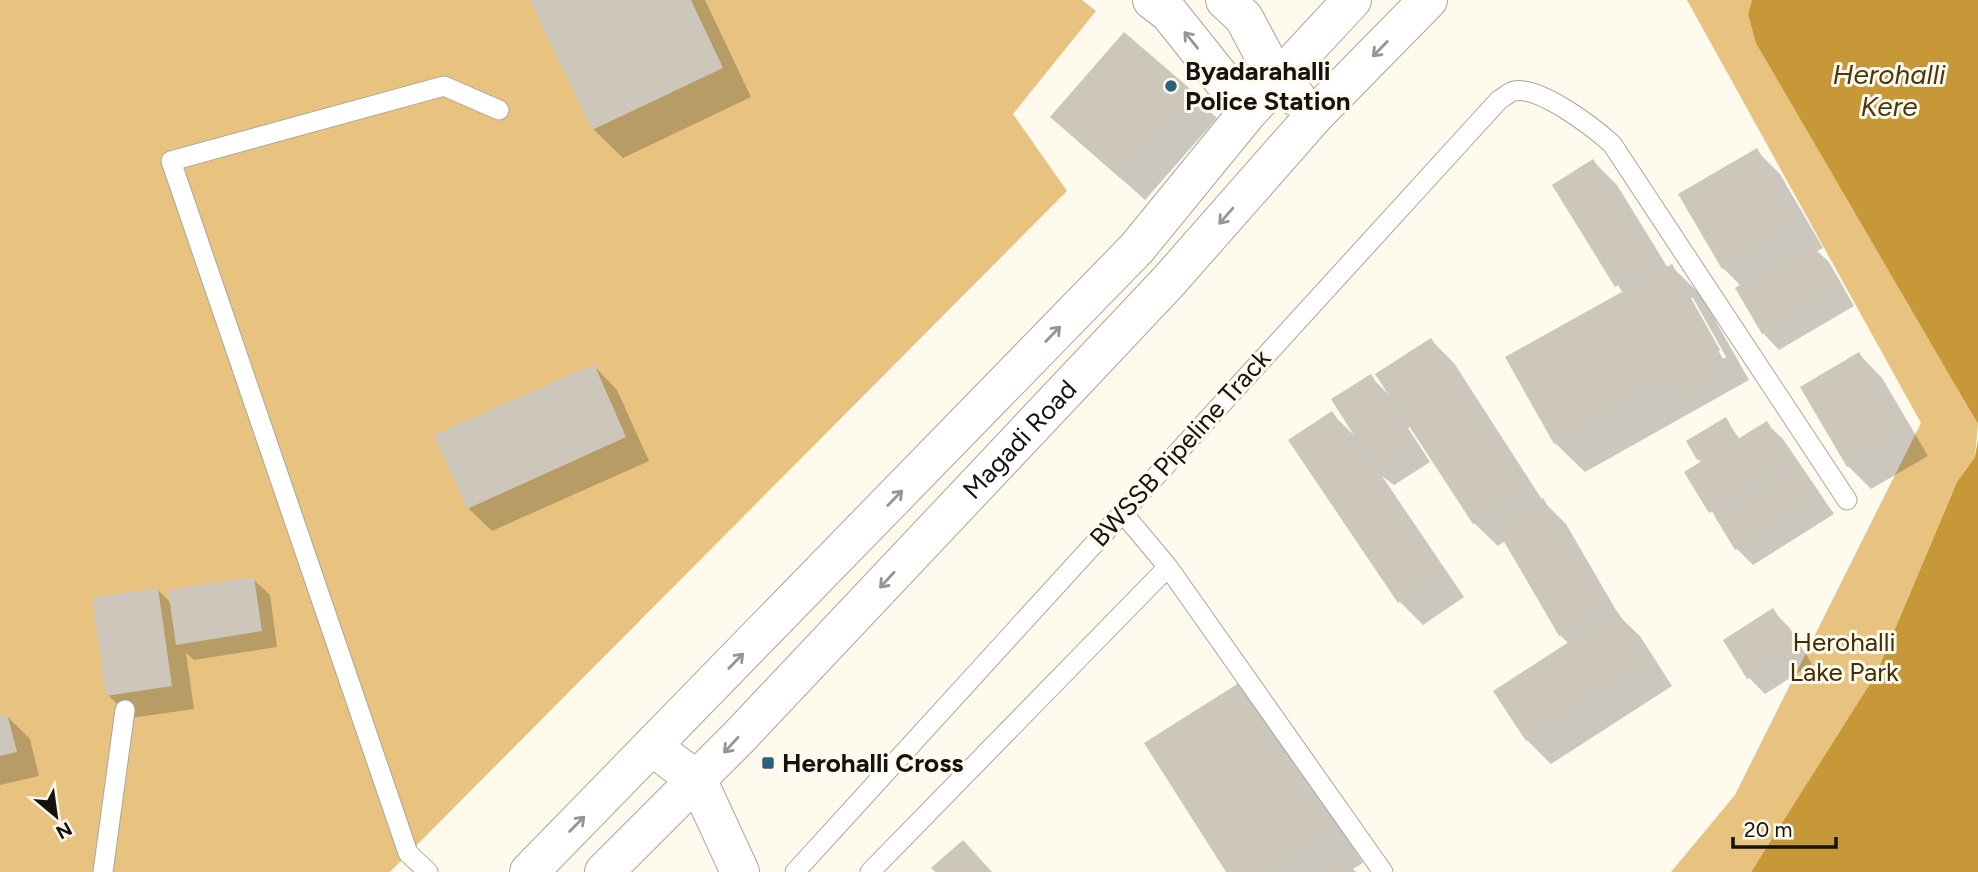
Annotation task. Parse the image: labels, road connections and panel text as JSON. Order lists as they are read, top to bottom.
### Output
{
  "streets": {
    "main road": ["Magadi Road"],
    "lane": ["BWSSB Pipeline Track"]
  },
  "water": ["Herohalli Kere"],
  "parks": ["Herohalli Lake Park"],
  "places": {
    "other": ["Byadarahalli Police Station"],
    "transit": ["Herohalli Cross"]
  },
  "scale_bar": "20 m",
  "north": "bottom right"
}
